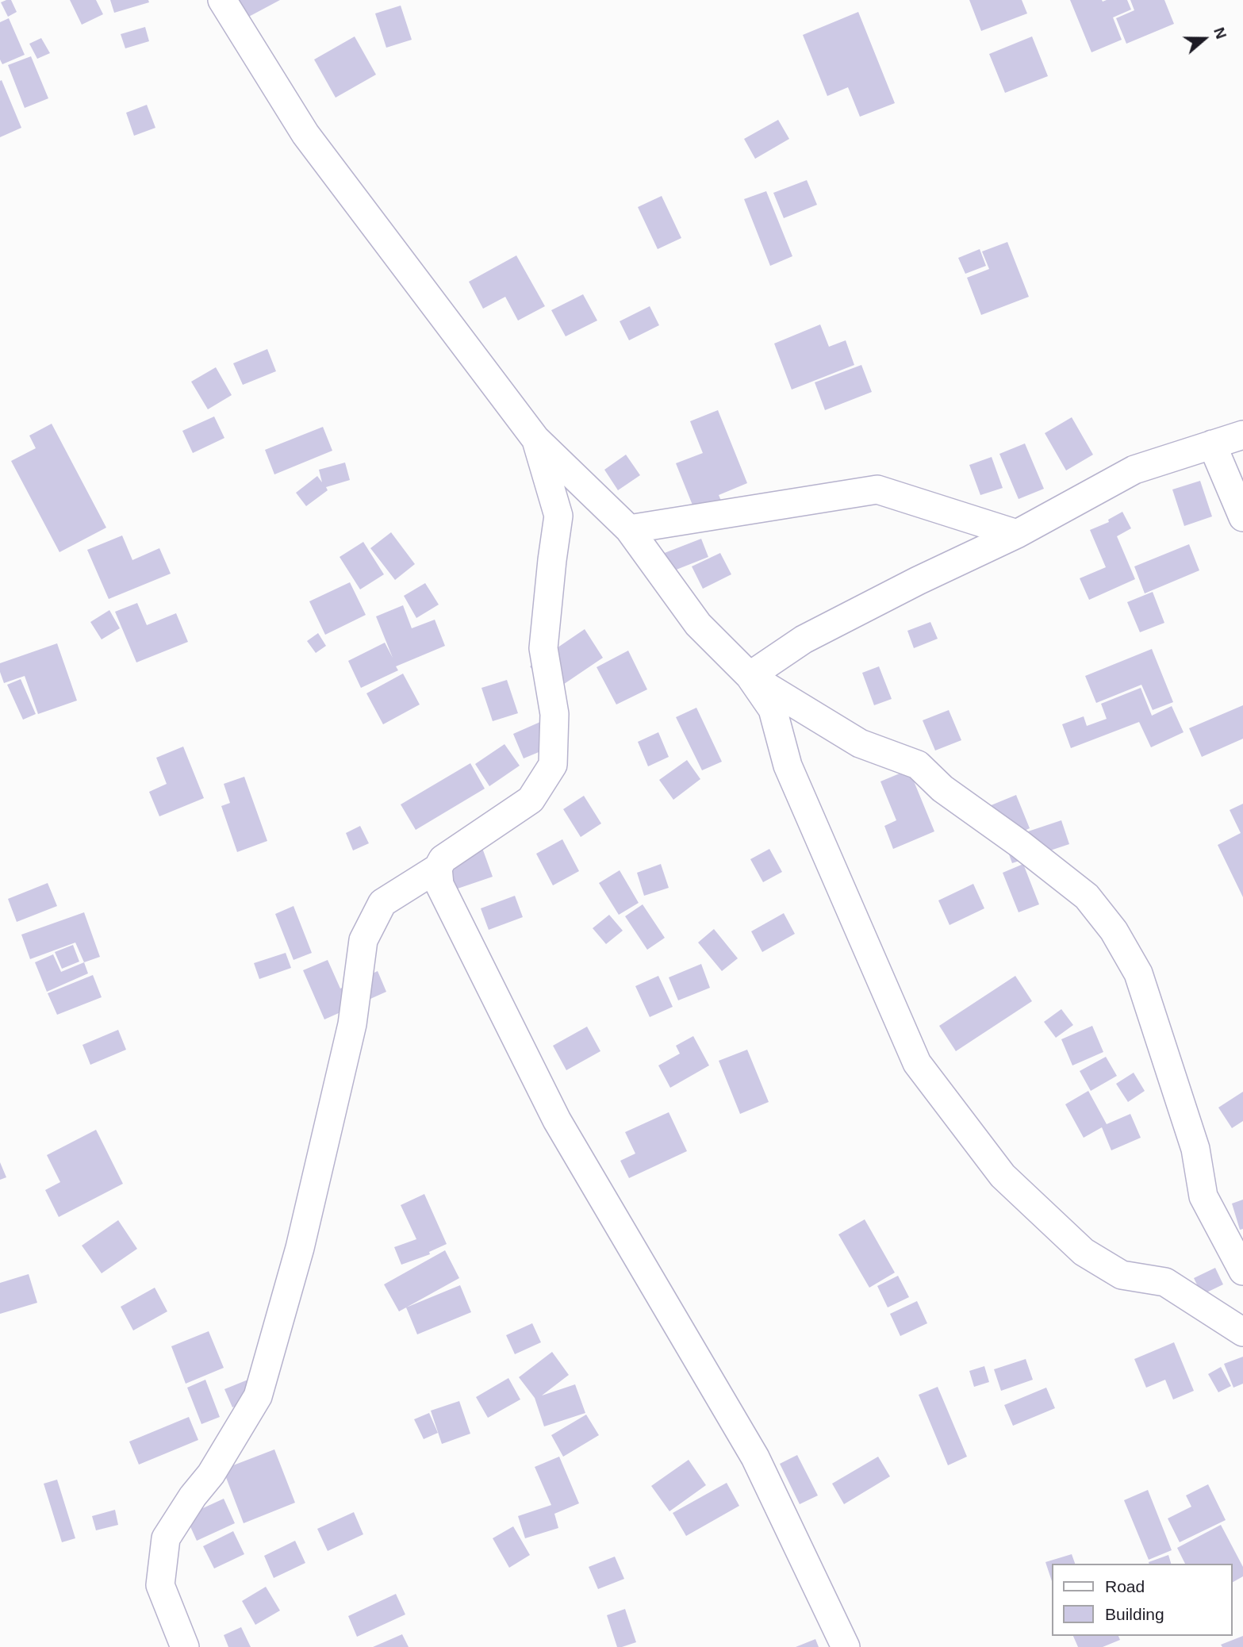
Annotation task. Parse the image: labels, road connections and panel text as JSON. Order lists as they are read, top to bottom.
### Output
{
  "legend": ["Road", "Building"],
  "north": "right"
}
